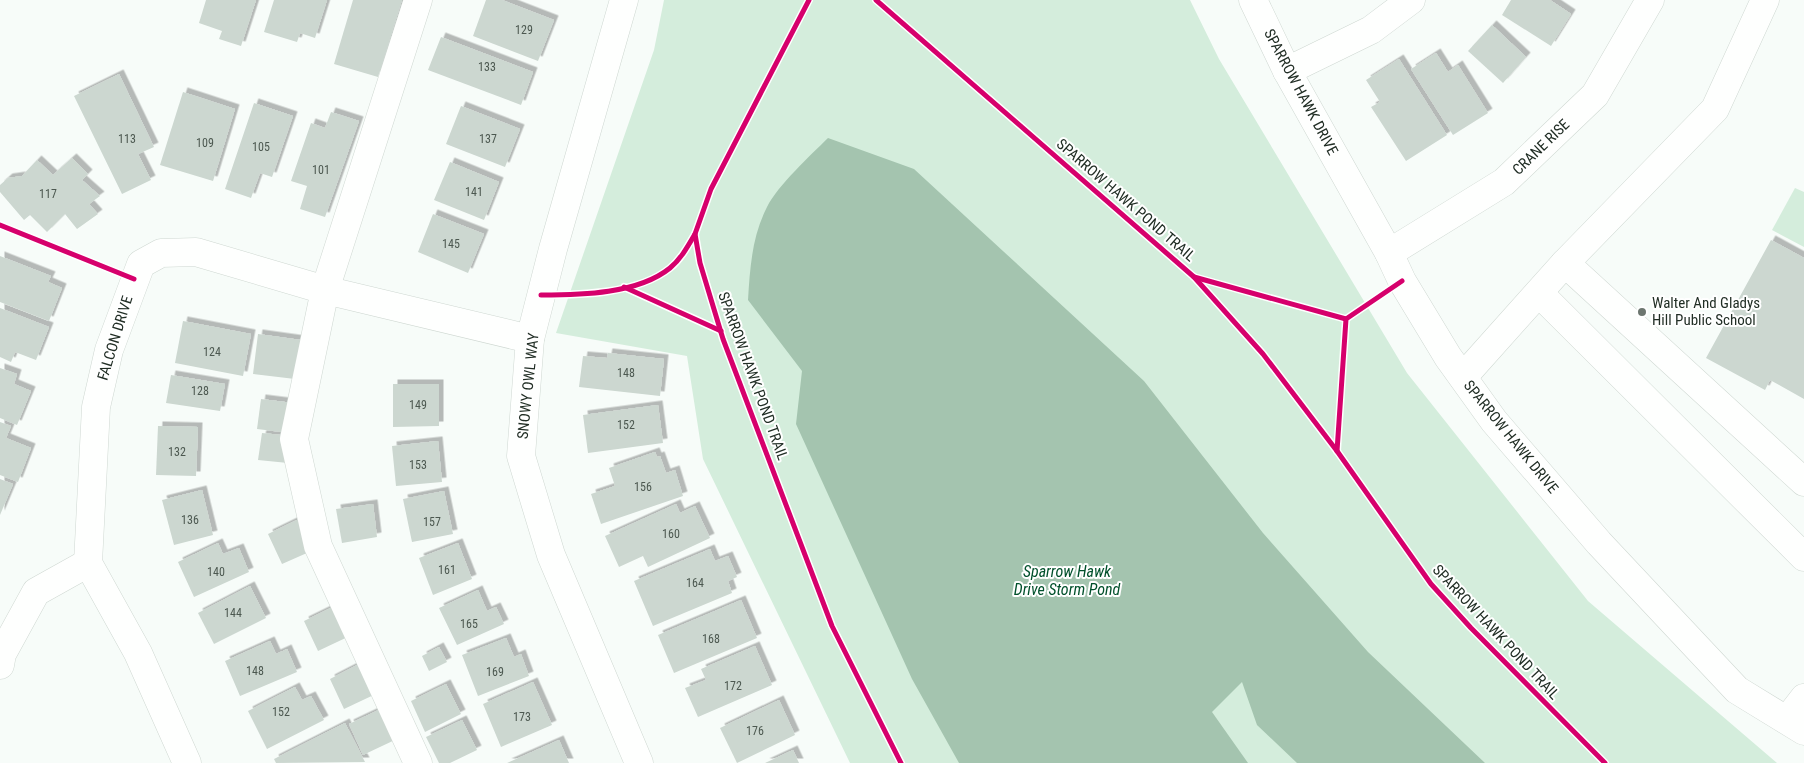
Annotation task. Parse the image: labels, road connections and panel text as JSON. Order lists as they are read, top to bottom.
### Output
{
  "streets": {
    "street": [
      "SPARROW HAWK DRIVE",
      "CRANE RISE",
      "FALCON DRIVE",
      "SNOWY OWL WAY"
    ],
    "cycle path": ["SPARROW HAWK POND TRAIL"]
  },
  "crossings": [
    ["SPARROW HAWK DRIVE", "CRANE RISE"],
    ["FALCON DRIVE", "SNOWY OWL WAY"]
  ],
  "water": ["Sparrow Hawk Drive Storm Pond"],
  "places": ["Walter And Gladys Hill Public School"],
  "house_numbers": [
    "129",
    "133",
    "113",
    "137",
    "109",
    "105",
    "101",
    "141",
    "117",
    "145",
    "124",
    "148",
    "128",
    "149",
    "152",
    "132",
    "153",
    "156",
    "136",
    "157",
    "160",
    "161",
    "140",
    "164",
    "144",
    "165",
    "168",
    "148",
    "169",
    "172",
    "152",
    "173",
    "176"
  ]
}
